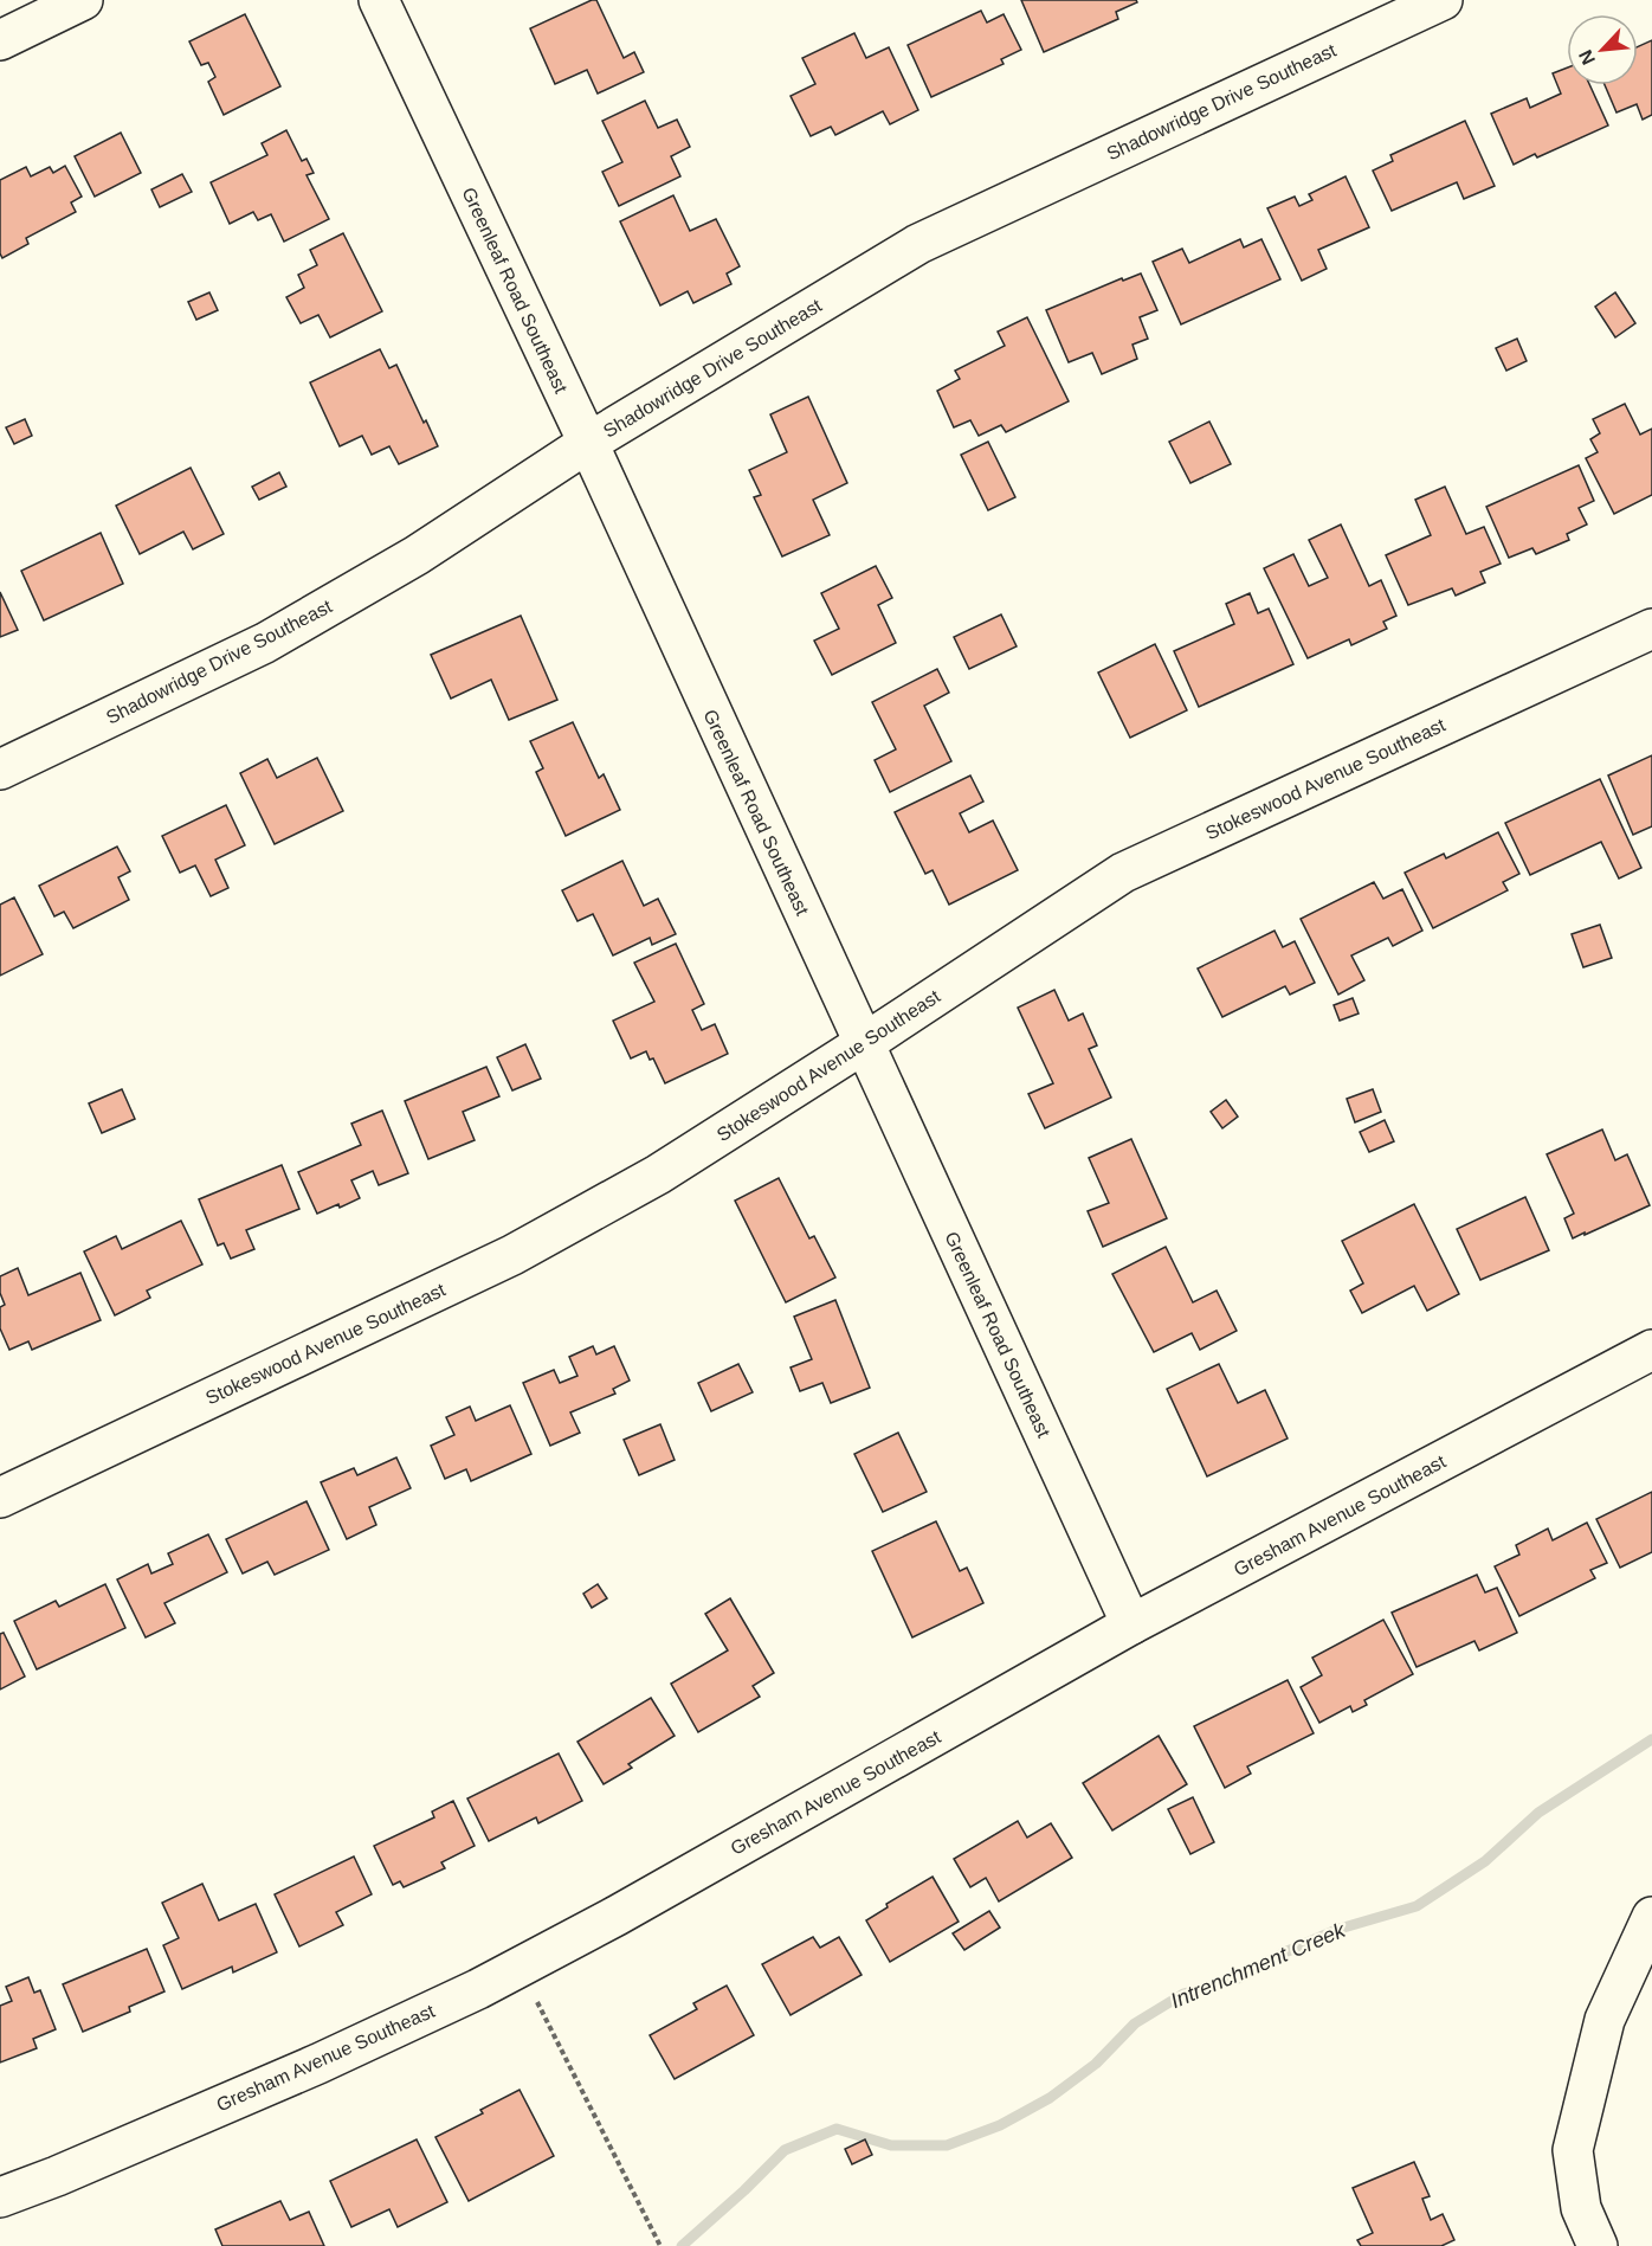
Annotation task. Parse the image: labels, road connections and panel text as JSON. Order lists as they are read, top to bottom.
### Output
{
  "streets": {
    "street": [
      "Shadowridge Drive Southeast",
      "Greenleaf Road Southeast",
      "Stokeswood Avenue Southeast",
      "Gresham Avenue Southeast"
    ]
  },
  "crossings": [
    ["Shadowridge Drive Southeast", "Greenleaf Road Southeast"],
    ["Greenleaf Road Southeast", "Stokeswood Avenue Southeast"],
    ["Greenleaf Road Southeast", "Gresham Avenue Southeast"]
  ],
  "water": ["Intrenchment Creek"],
  "north": "bottom left"
}
